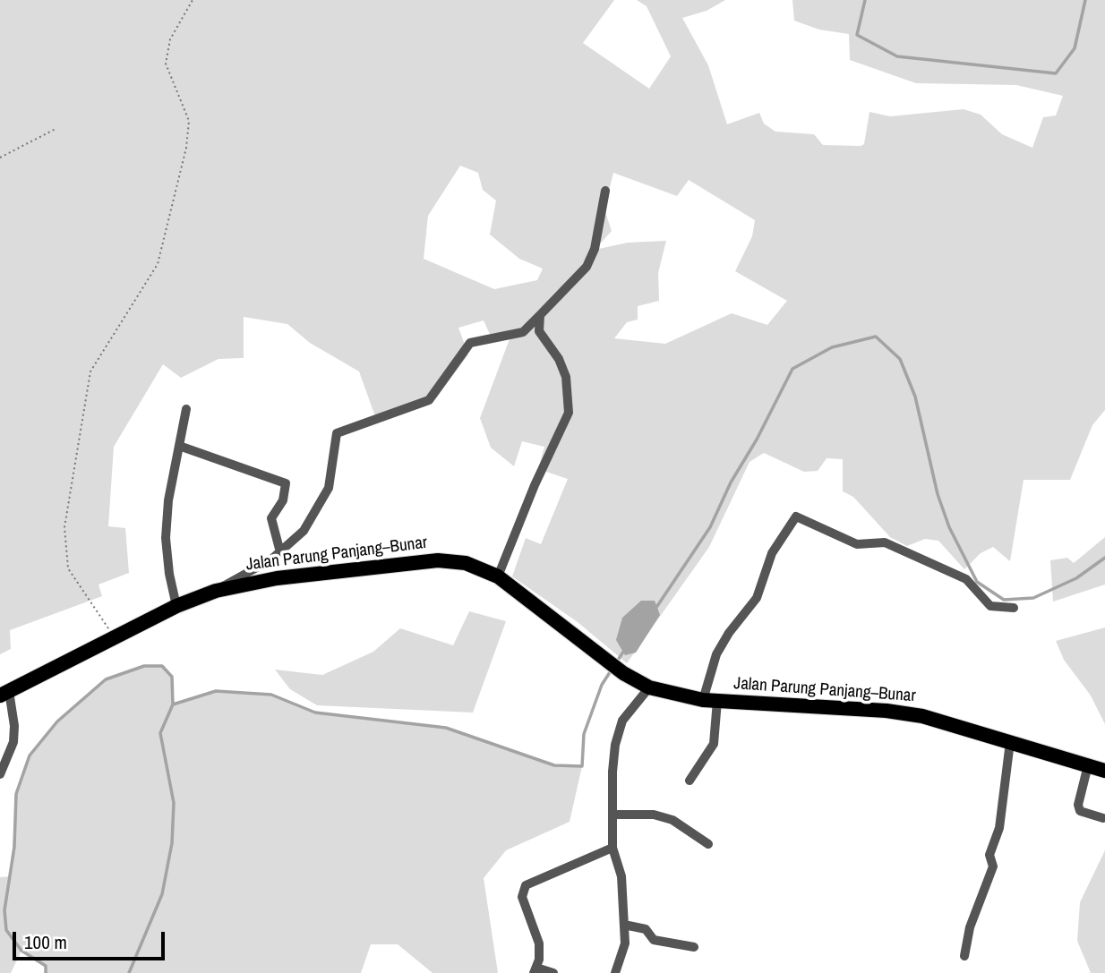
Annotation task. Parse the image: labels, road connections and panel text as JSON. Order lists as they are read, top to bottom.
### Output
{
  "streets": {
    "main road": ["Jalan Parung Panjang–Bunar"]
  },
  "scale_bar": "100 m"
}
